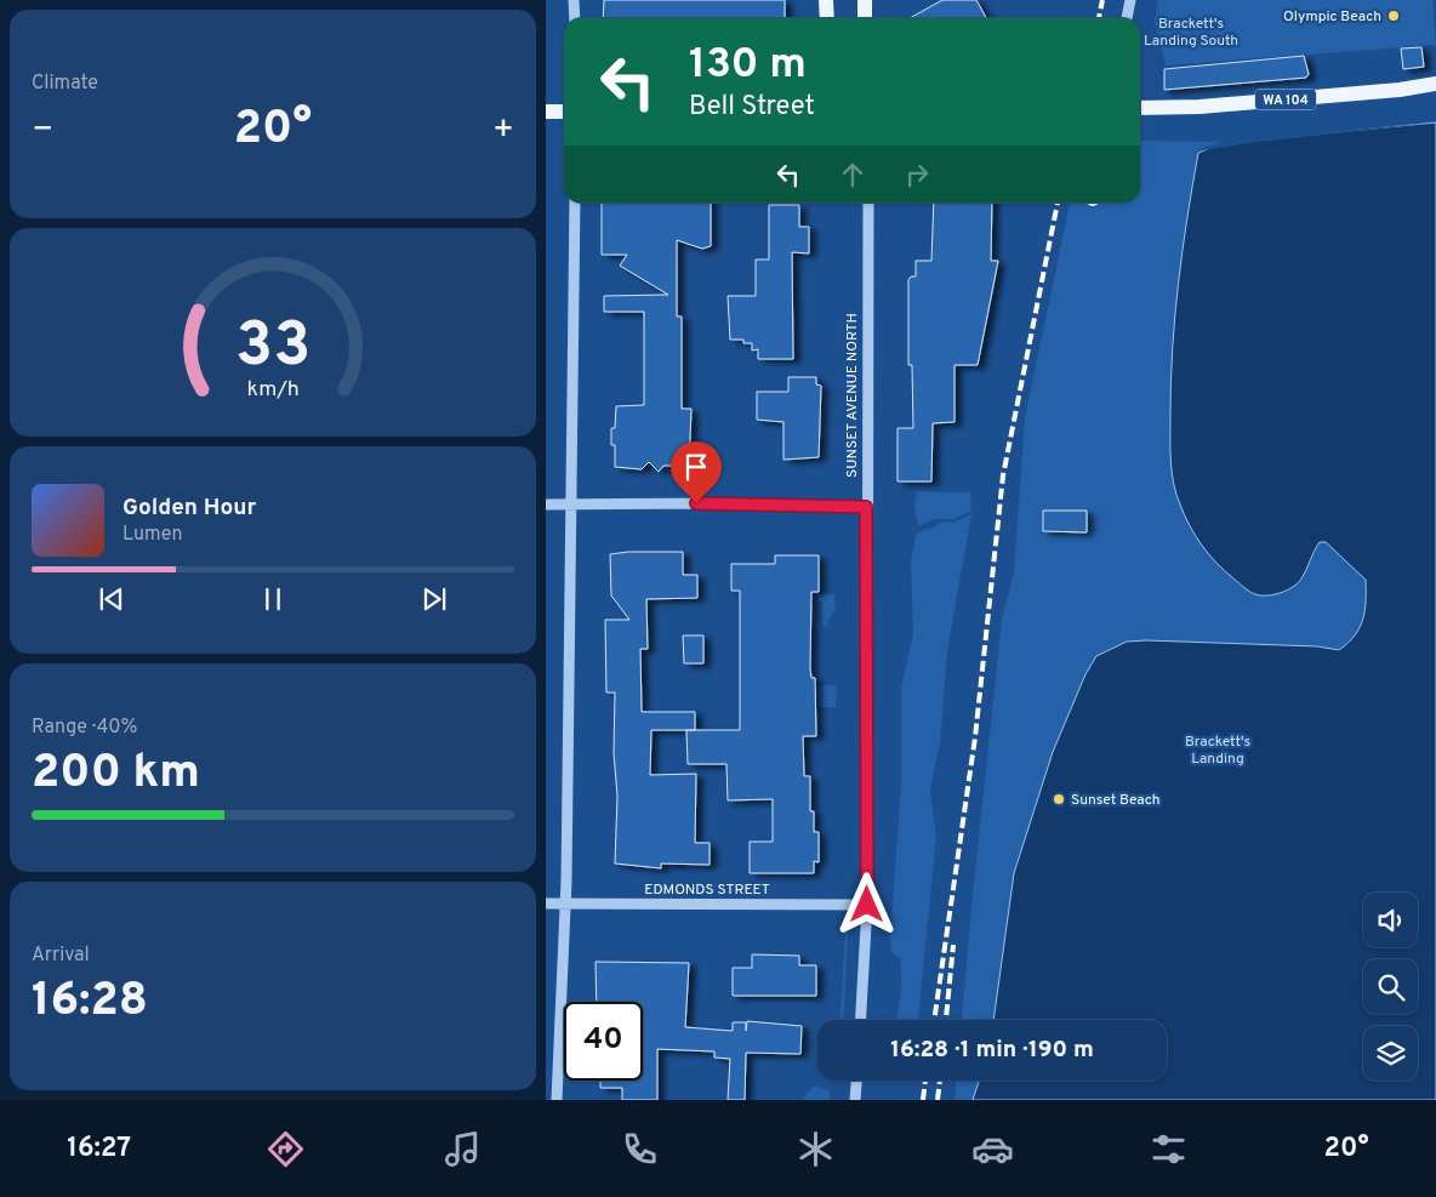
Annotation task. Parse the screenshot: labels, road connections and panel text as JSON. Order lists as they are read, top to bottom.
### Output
{
  "streets": {
    "main road": ["WA 104"],
    "street": ["SUNSET AVENUE NORTH", "EDMONDS STREET"]
  },
  "crossings": [
    ["SUNSET AVENUE NORTH", "EDMONDS STREET"]
  ],
  "parks": ["Brackett's Landing South", "Brackett's Landing"],
  "places": ["Olympic Beach", "Sunset Beach"],
  "page": {
    "tile": [
      "Climate",
      ["Range · 40%", "200 km"],
      ["Arrival", "16:28"]
    ],
    "turn": ["130 m", "Bell Street"],
    "heat": ["−", "20°", "+"],
    "song": ["Golden Hour", "Lumen"],
    "limit": "40",
    "trip": "16:28 · 1 min · 190 m",
    "tabs": ["16:27", "20°"],
    "gauge": ["33", "km/h"]
  }
}
